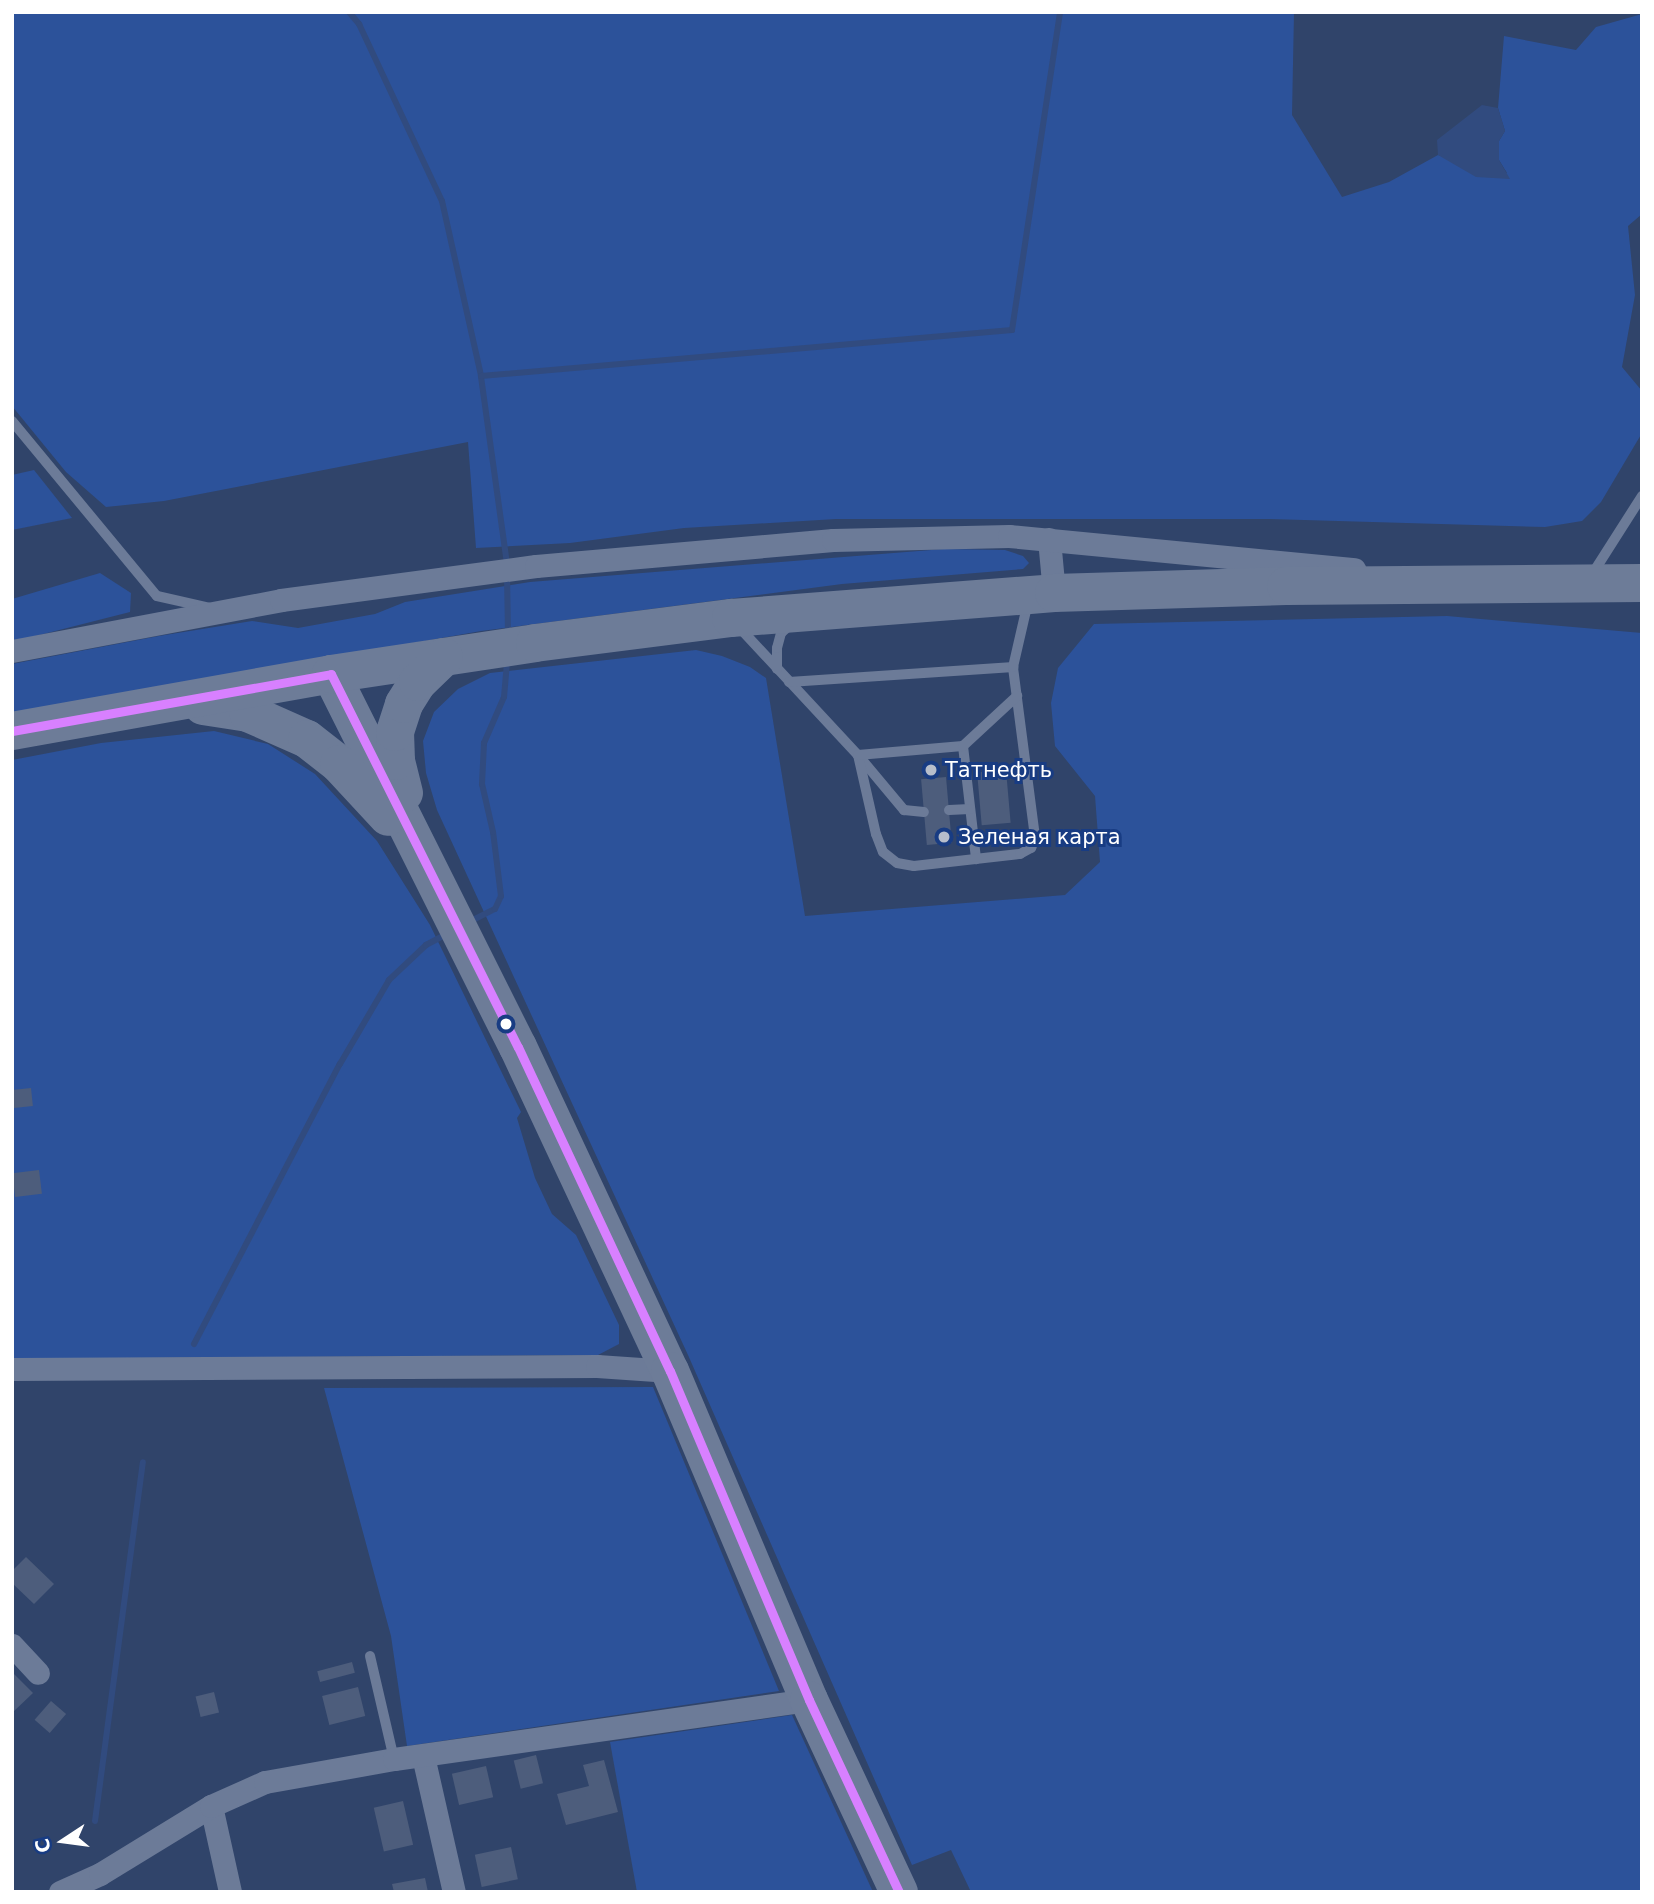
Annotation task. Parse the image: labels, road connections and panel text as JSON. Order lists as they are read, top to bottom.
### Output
{
  "places": ["Татнефть", "Зеленая карта"],
  "north": "left"
}
